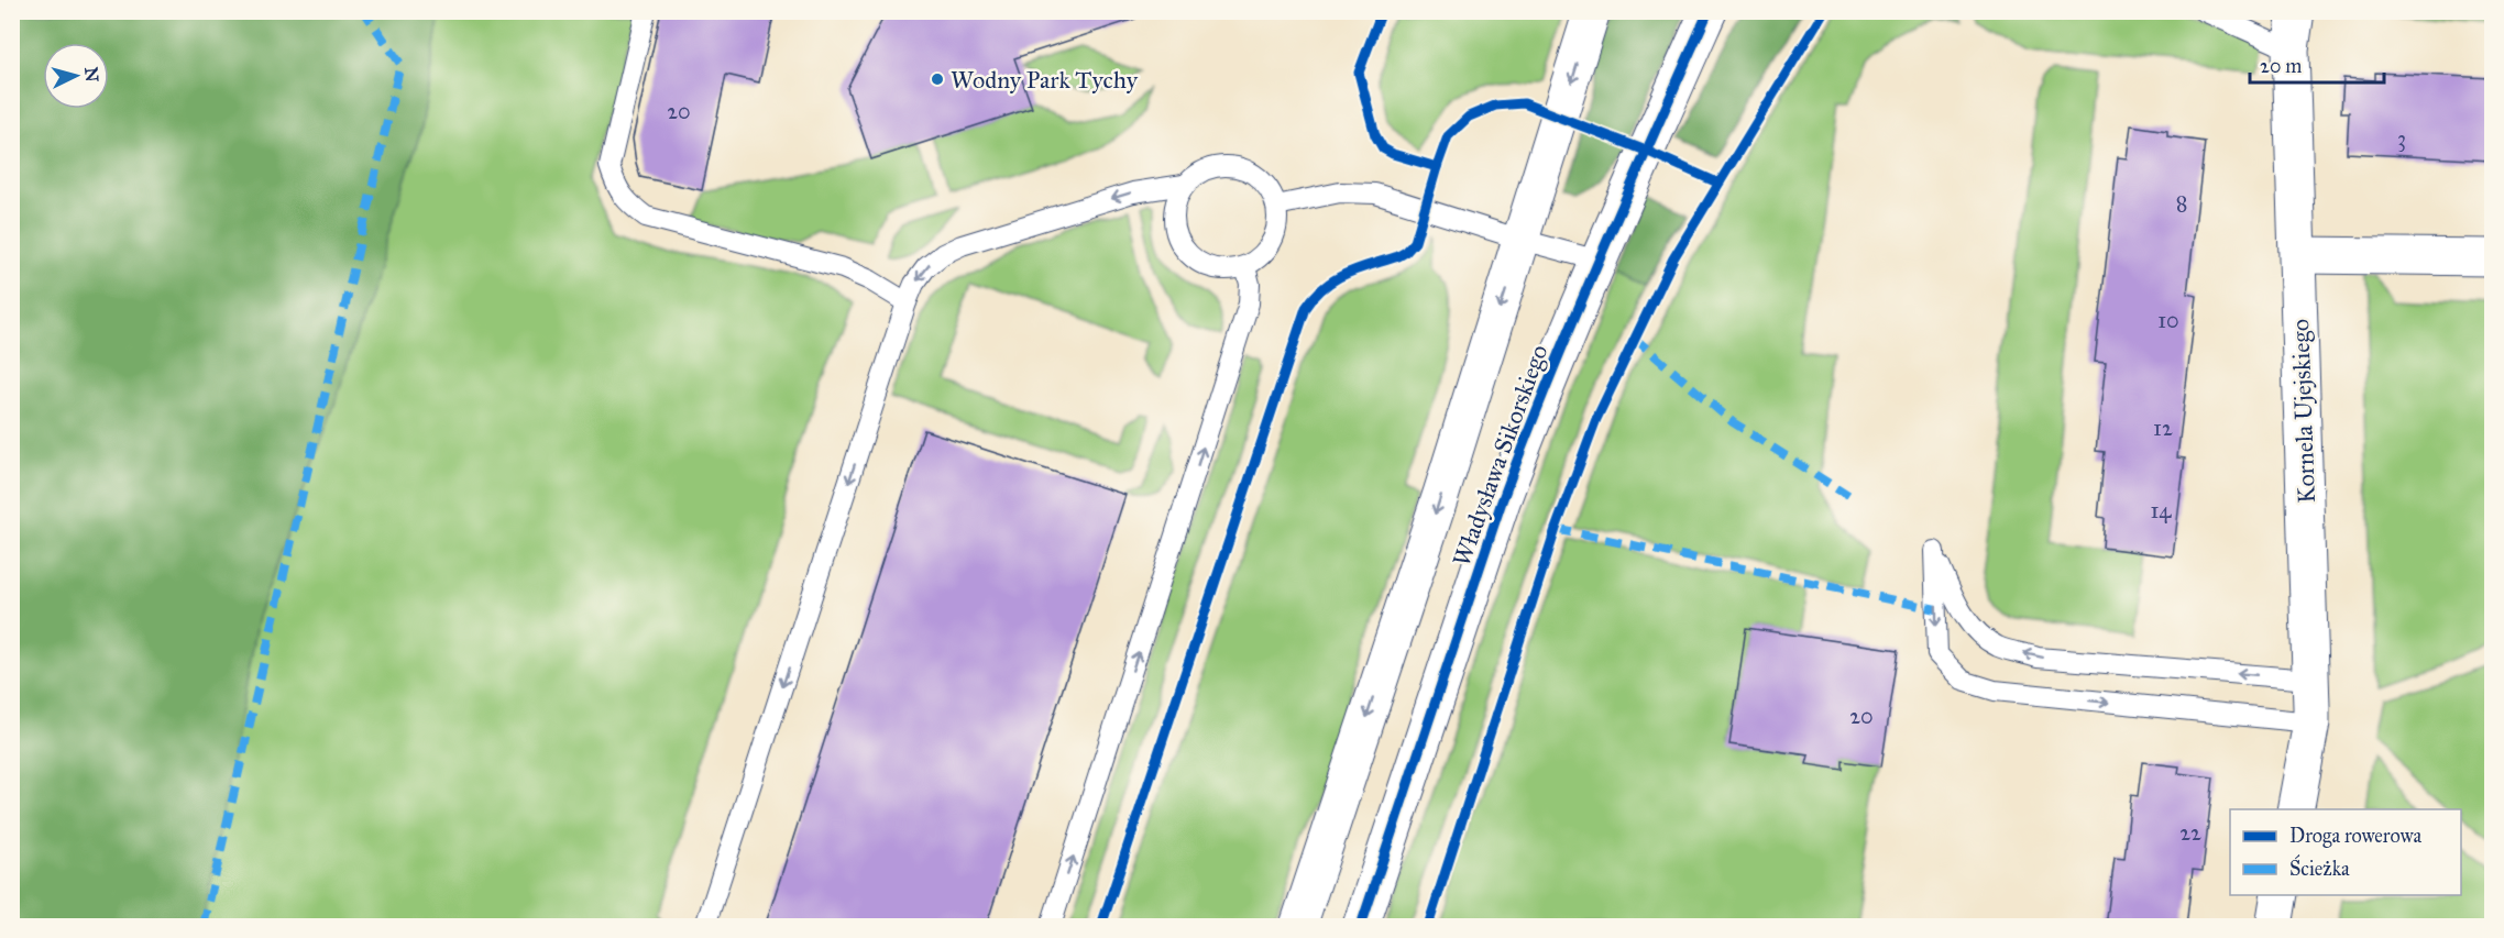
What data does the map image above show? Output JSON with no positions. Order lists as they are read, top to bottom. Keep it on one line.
{"streets":{"street":["Kornela Ujejskiego","Władysława Sikorskiego"]},"places":["Wodny Park Tychy"],"house_numbers":["20","3","8","10","12","14","20","22"],"legend":["Droga rowerowa","Ścieżka"],"scale_bar":"20 m","north":"right"}
